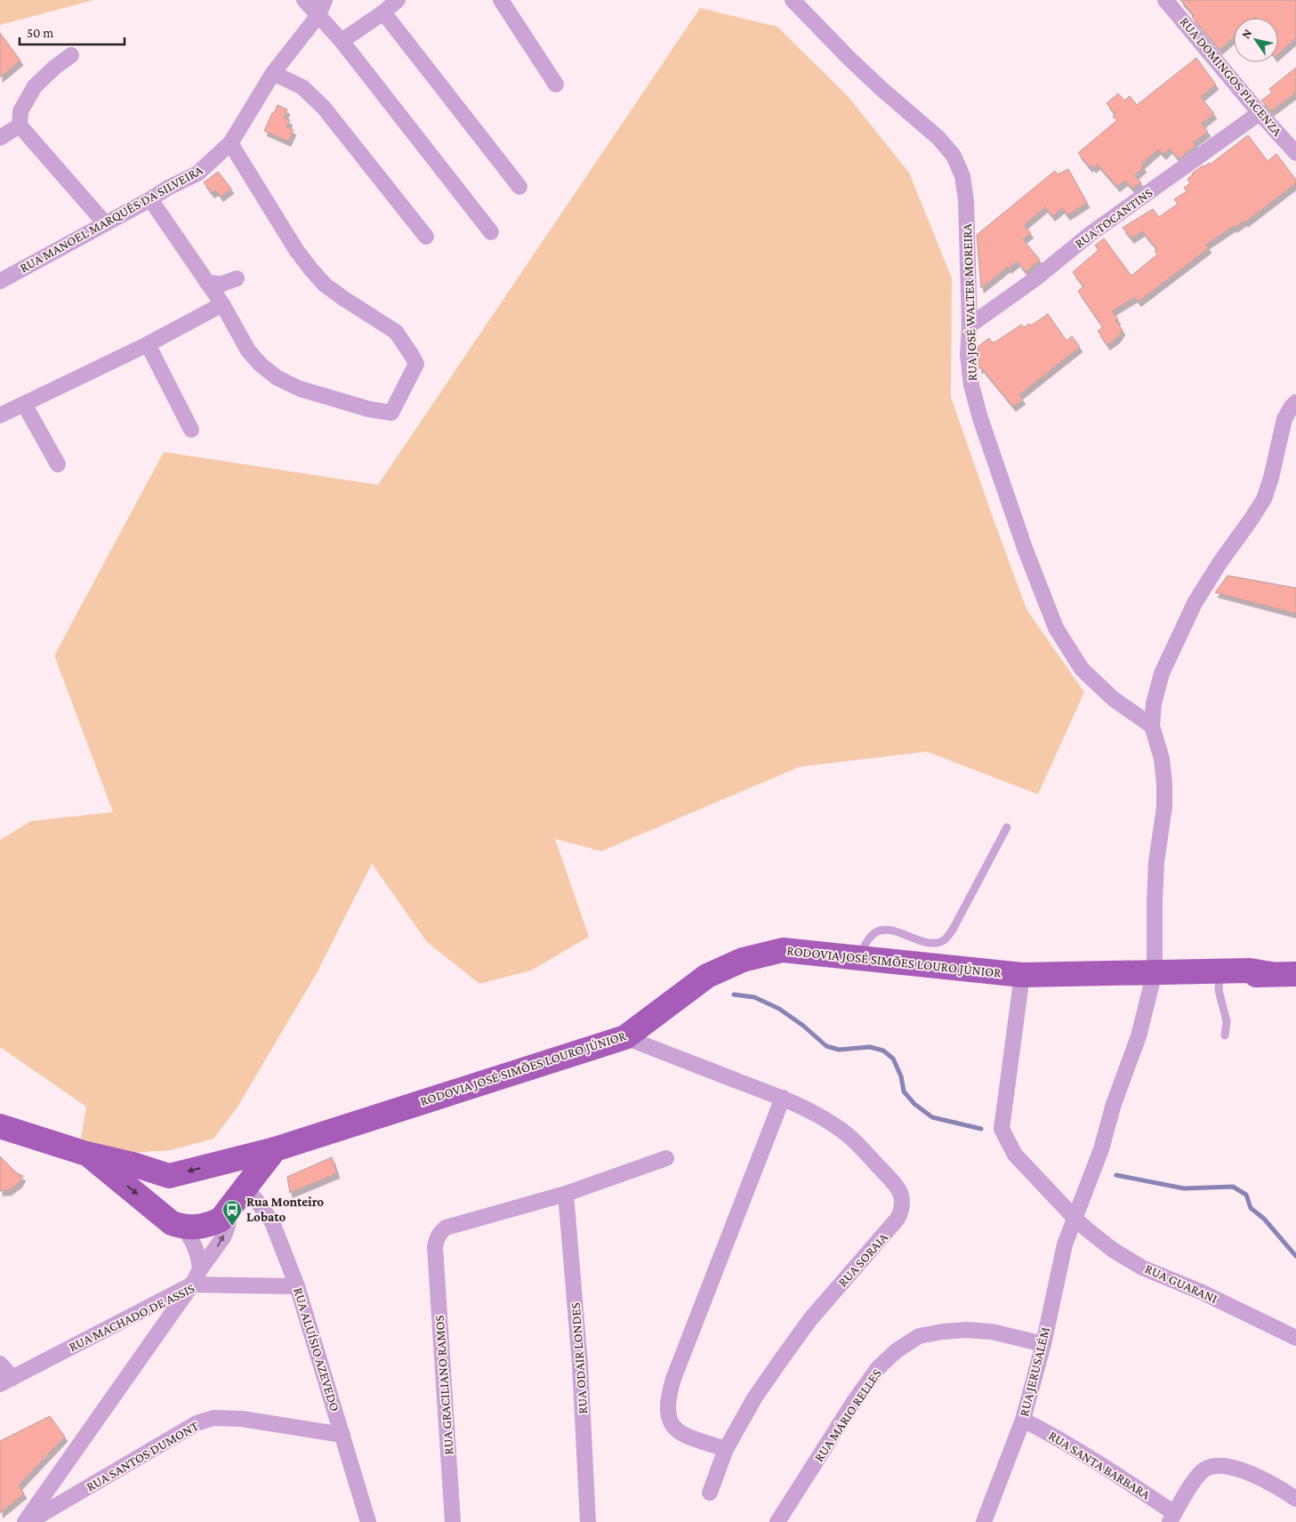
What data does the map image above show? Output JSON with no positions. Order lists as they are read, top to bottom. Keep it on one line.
{"streets":{"main road":["RODOVIA JOSÉ SIMÕES LOURO JÚNIOR"],"street":["RUA DOMINGOS PIACENZA","RUA TOCANTINS","RUA MANOEL MARQUÊS DA SILVEIRA","RUA JOSÉ WALTER MOREIRA","RUA SORAIA","RUA GUARANI","RUA MACHADO DE ASSIS","RUA ALUÍSIO AZEVEDO","RUA ODAIR LONDES","RUA JERUSALÉM","RUA GRACILIANO RAMOS","RUA MÁRIO RELLES","RUA SANTOS DUMONT","RUA SANTA BARBARA"]},"crossings":[["RUA DOMINGOS PIACENZA","RUA TOCANTINS"],["RUA TOCANTINS","RUA JOSÉ WALTER MOREIRA"],["RUA JOSÉ WALTER MOREIRA","RUA JERUSALÉM"],["RODOVIA JOSÉ SIMÕES LOURO JÚNIOR","RUA SORAIA"],["RODOVIA JOSÉ SIMÕES LOURO JÚNIOR","RUA ALUÍSIO AZEVEDO"],["RODOVIA JOSÉ SIMÕES LOURO JÚNIOR","RUA JERUSALÉM"],["RUA GUARANI","RUA JERUSALÉM"],["RUA MACHADO DE ASSIS","RUA ALUÍSIO AZEVEDO"],["RUA ALUÍSIO AZEVEDO","RUA SANTOS DUMONT"],["RUA ODAIR LONDES","RUA GRACILIANO RAMOS"],["RUA JERUSALÉM","RUA MÁRIO RELLES"],["RUA JERUSALÉM","RUA SANTA BARBARA"]],"places":{"bus stop":["Rua Monteiro Lobato"]},"scale_bar":"50 m","north":"top left"}
